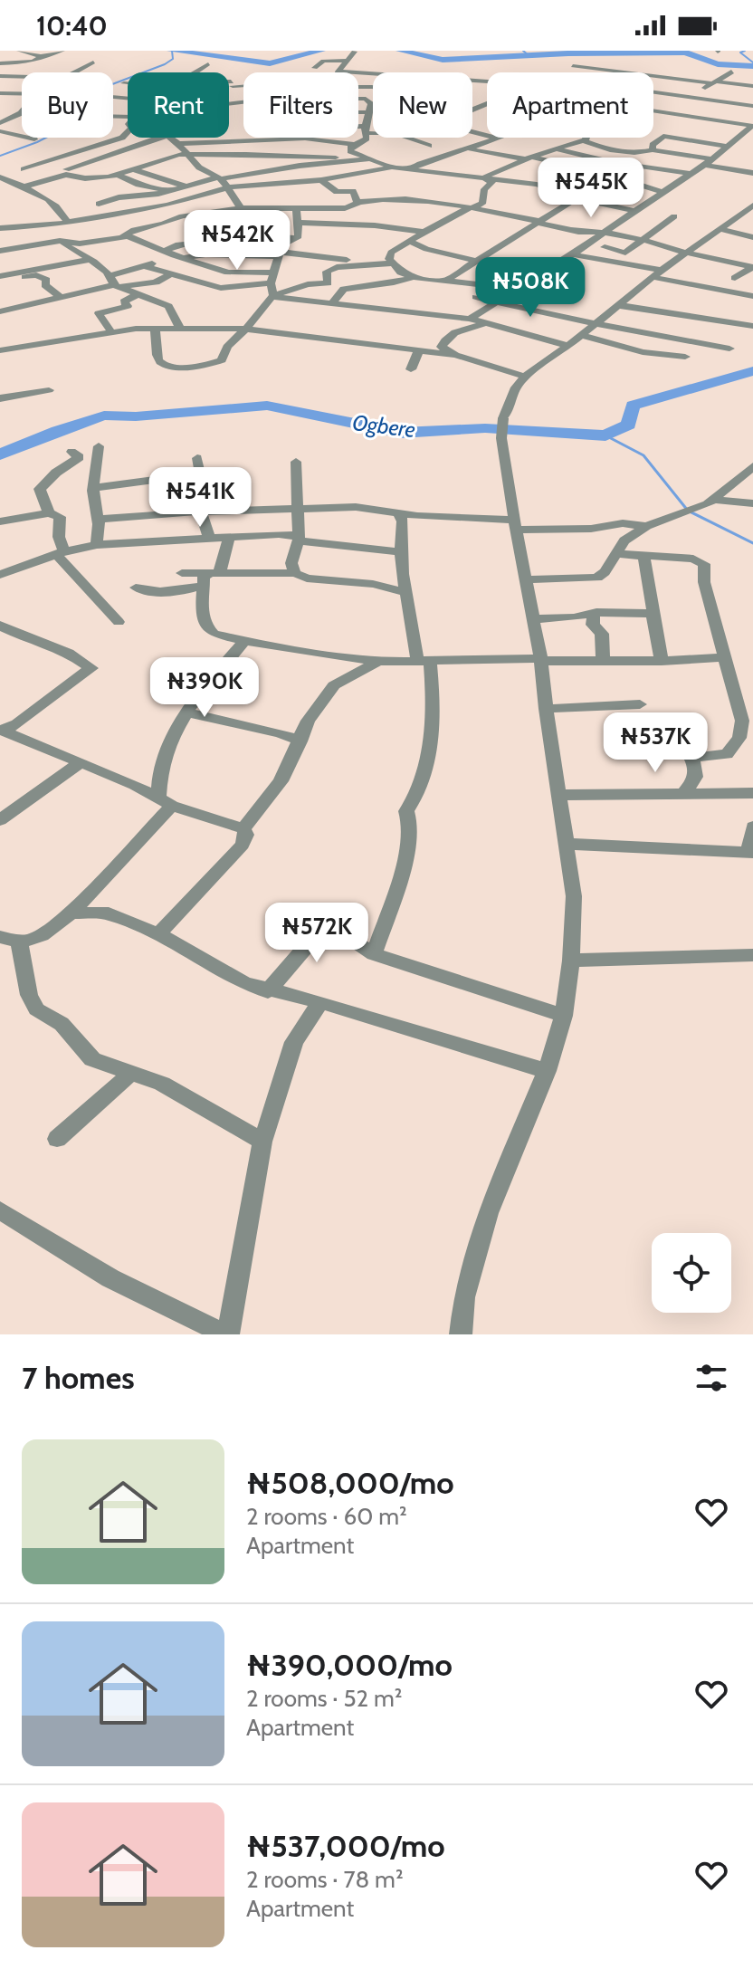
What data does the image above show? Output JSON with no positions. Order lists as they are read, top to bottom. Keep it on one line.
{"water":["Ogbere"],"page":{"status":"10:40","chip":["Buy","Rent","Filters","New","Apartment"],"price":["₦545K","₦542K","₦508K","₦541K","₦390K","₦537K","₦572K"],"heading":"7 homes","list":[{"name":"₦508,000/mo","note":"2 rooms · 60 m² · Apartment"},{"name":"₦390,000/mo","note":"2 rooms · 52 m² · Apartment"},{"name":"₦537,000/mo","note":"2 rooms · 78 m² · Apartment"}]}}
